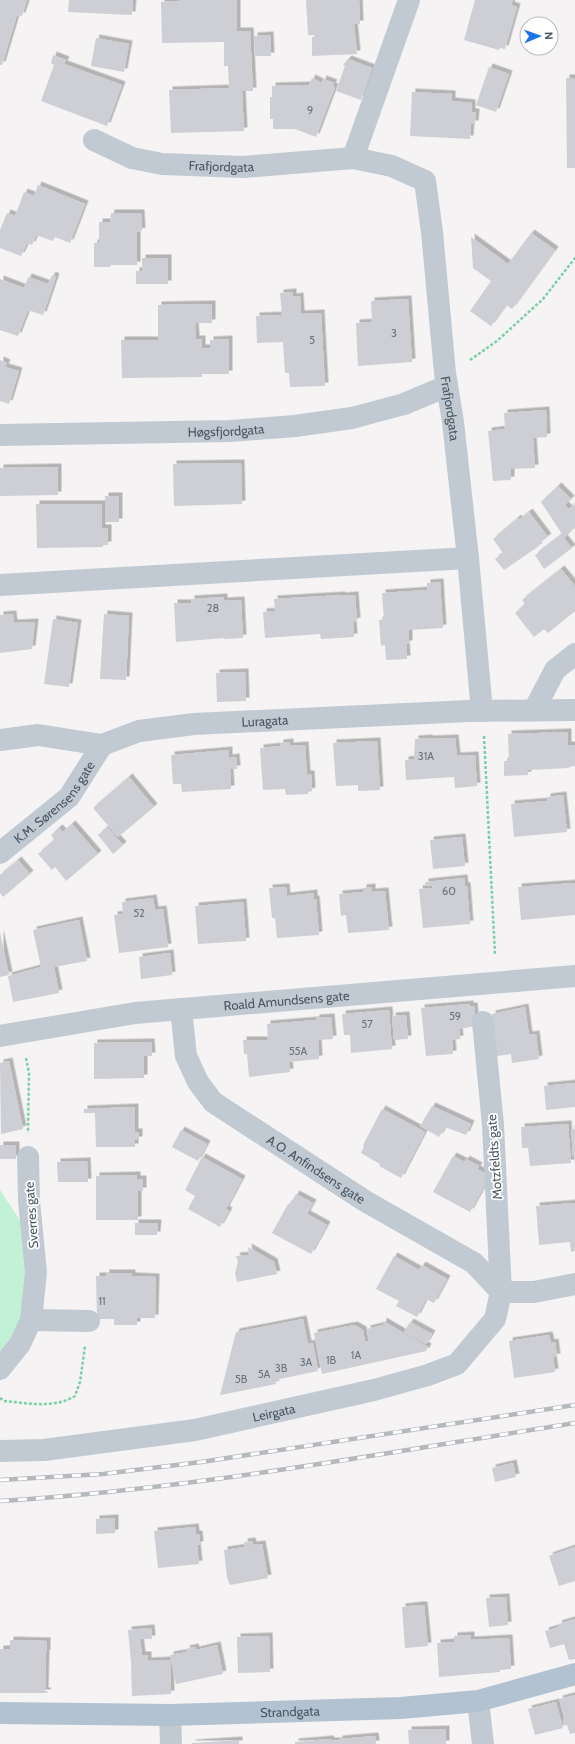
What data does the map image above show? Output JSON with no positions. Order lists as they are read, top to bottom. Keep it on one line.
{"streets":{"main road":["Strandgata"],"street":["Frafjordgata","Høgsfjordgata","Luragata","K.M. Sørensens gate","Roald Amundsens gate","Motzfeldts gate","A.O. Anfindsens gate","Sverres gate","Leirgata"]},"crossings":[["Frafjordgata","Høgsfjordgata"],["Frafjordgata","Luragata"],["Luragata","K.M. Sørensens gate"],["Roald Amundsens gate","A.O. Anfindsens gate"],["Motzfeldts gate","A.O. Anfindsens gate"],["Motzfeldts gate","Leirgata"],["A.O. Anfindsens gate","Leirgata"]],"house_numbers":["9","3","5","28","31A","60","52","59","57","55A","11","1A","1B","3A","3B","5A","5B"],"north":"right"}
